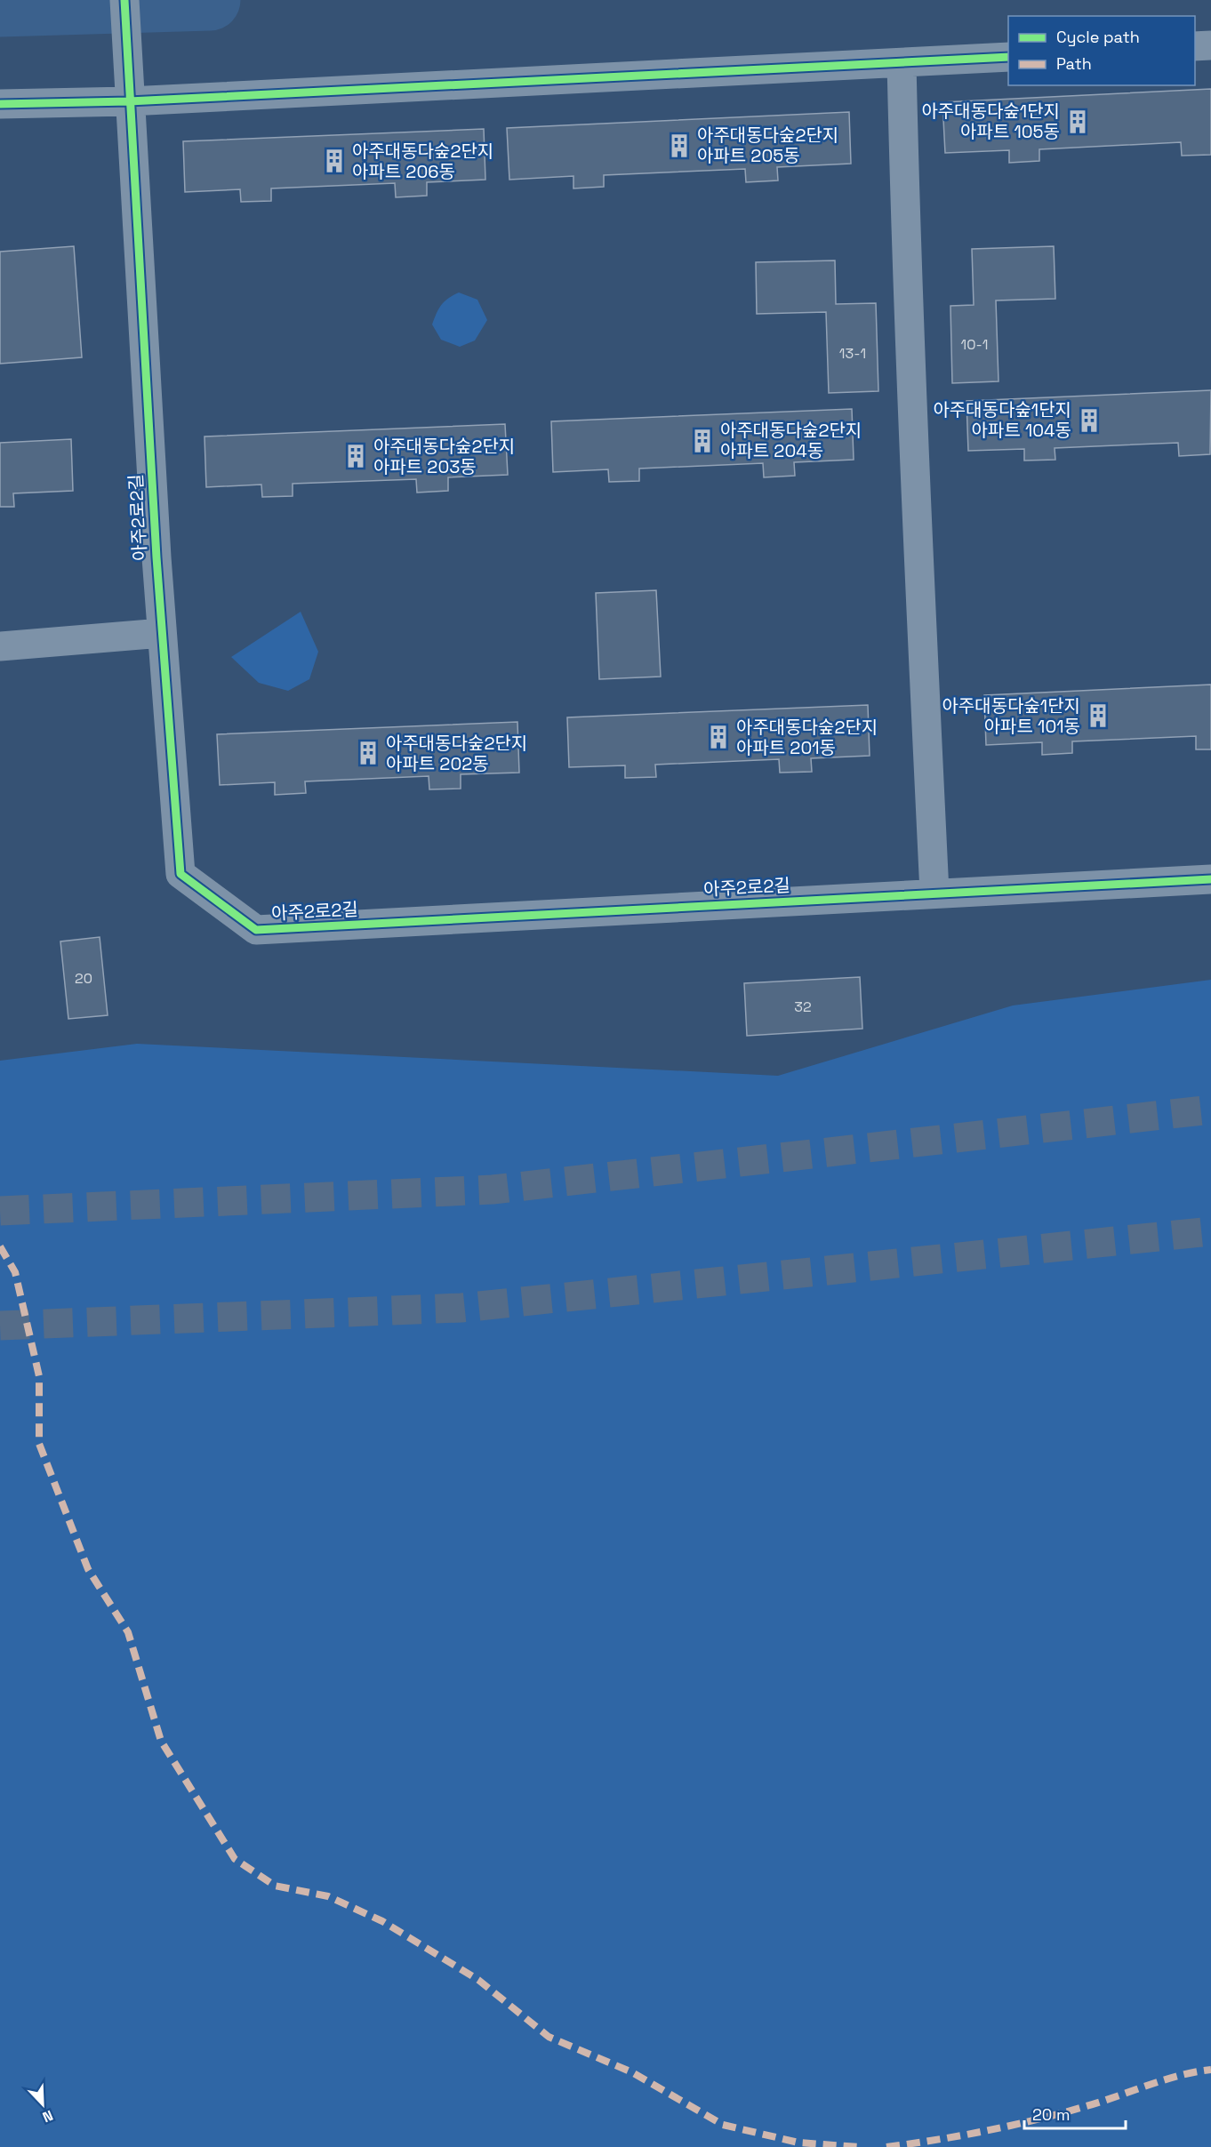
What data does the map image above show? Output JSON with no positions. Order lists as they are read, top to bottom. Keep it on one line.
{"streets":{"street":["아주2로2길"]},"places":{"building":["아주대동다숲1단지 아파트 105동","아주대동다숲2단지 아파트 205동","아주대동다숲2단지 아파트 206동","아주대동다숲1단지 아파트 104동","아주대동다숲2단지 아파트 204동","아주대동다숲2단지 아파트 203동","아주대동다숲1단지 아파트 101동","아주대동다숲2단지 아파트 201동","아주대동다숲2단지 아파트 202동"]},"house_numbers":["10-1","13-1","20","32"],"legend":["Cycle path","Path"],"scale_bar":"20 m","north":"bottom right"}
